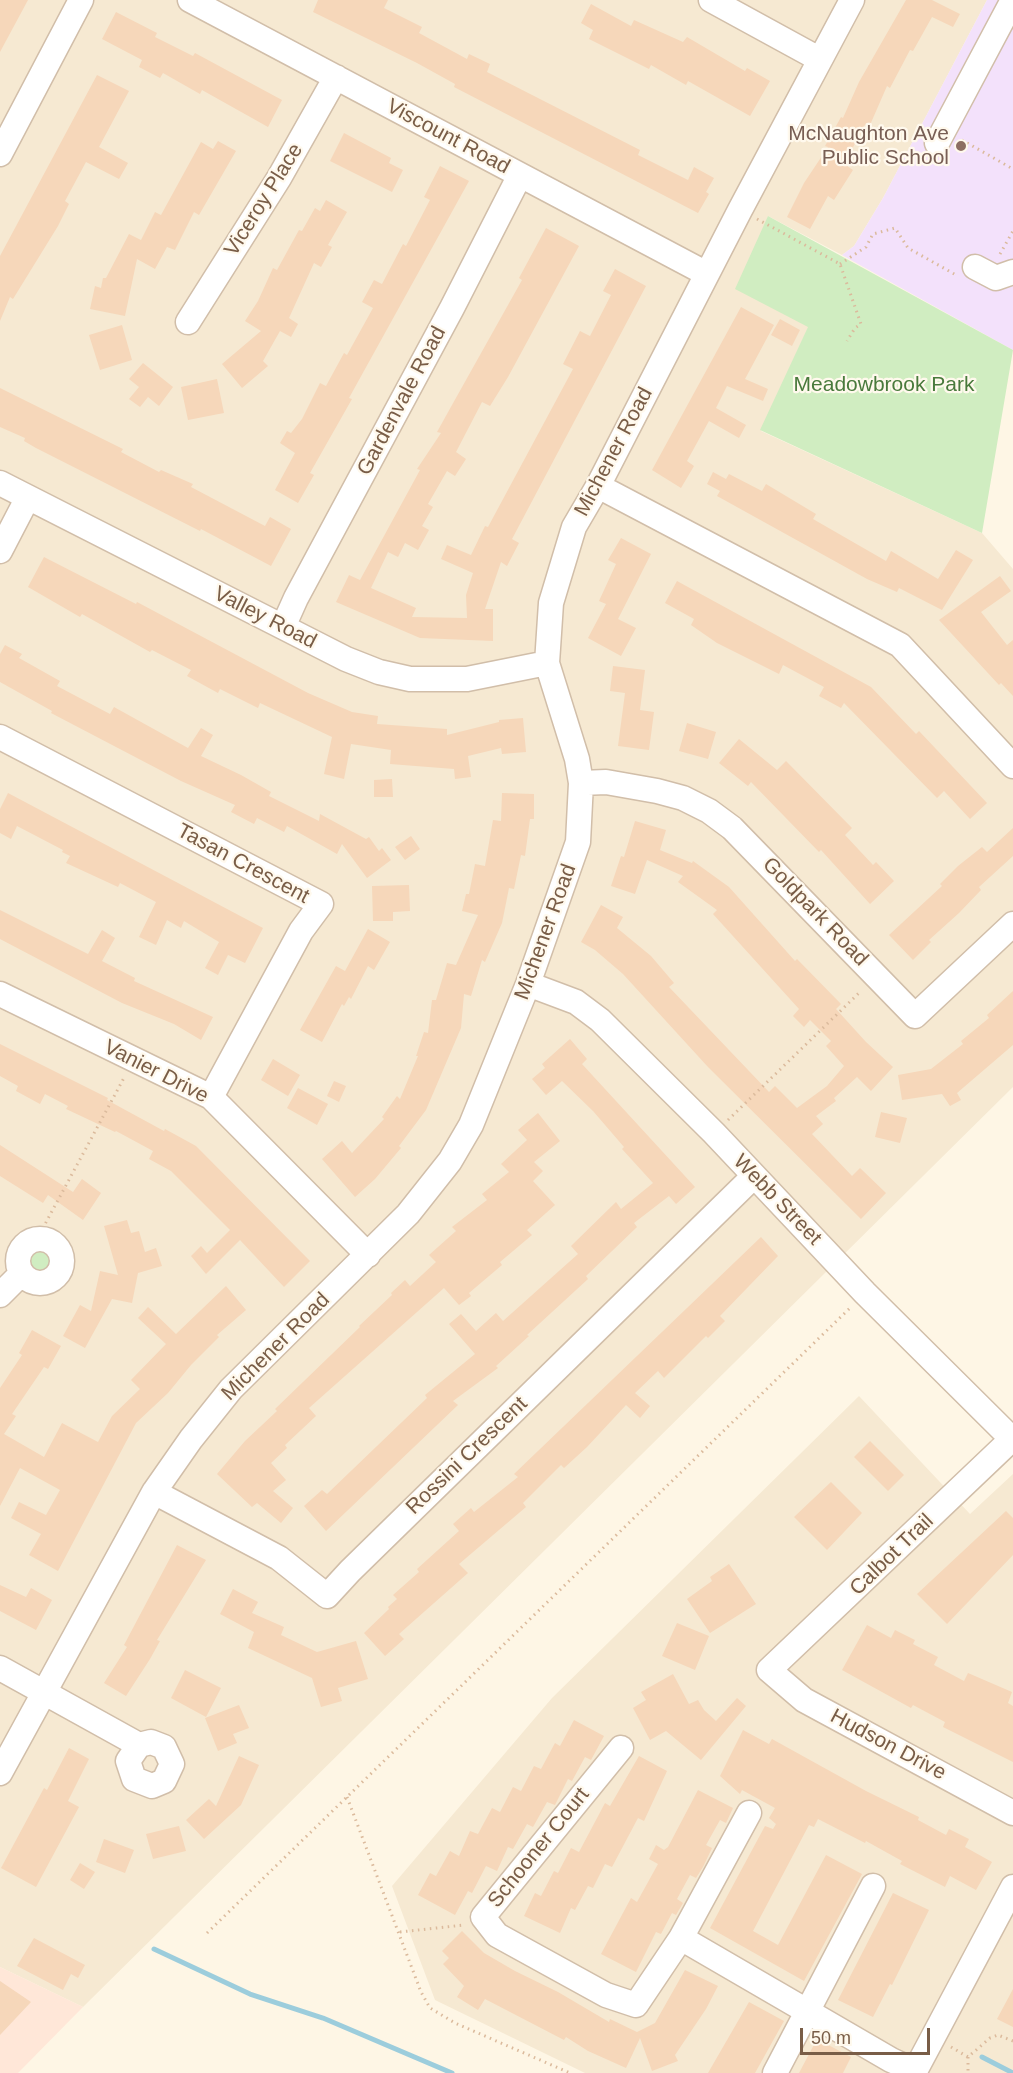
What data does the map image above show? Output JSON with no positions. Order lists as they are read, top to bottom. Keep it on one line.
{"streets":{"street":["Viscount Road","Viceroy Place","Gardenvale Road","Michener Road","Valley Road","Tasan Crescent","Goldpark Road","Vanier Drive","Webb Street","Rossini Crescent","Calbot Trail","Hudson Drive","Schooner Court"]},"crossings":[["Viscount Road","Viceroy Place"],["Viscount Road","Gardenvale Road"],["Viscount Road","Michener Road"],["Gardenvale Road","Valley Road"],["Michener Road","Valley Road"],["Michener Road","Goldpark Road"],["Michener Road","Vanier Drive"],["Michener Road","Webb Street"],["Michener Road","Rossini Crescent"],["Tasan Crescent","Vanier Drive"],["Webb Street","Rossini Crescent"],["Webb Street","Calbot Trail"],["Calbot Trail","Hudson Drive"]],"parks":["Meadowbrook Park"],"places":["McNaughton Ave Public School"],"scale_bar":"50 m"}
